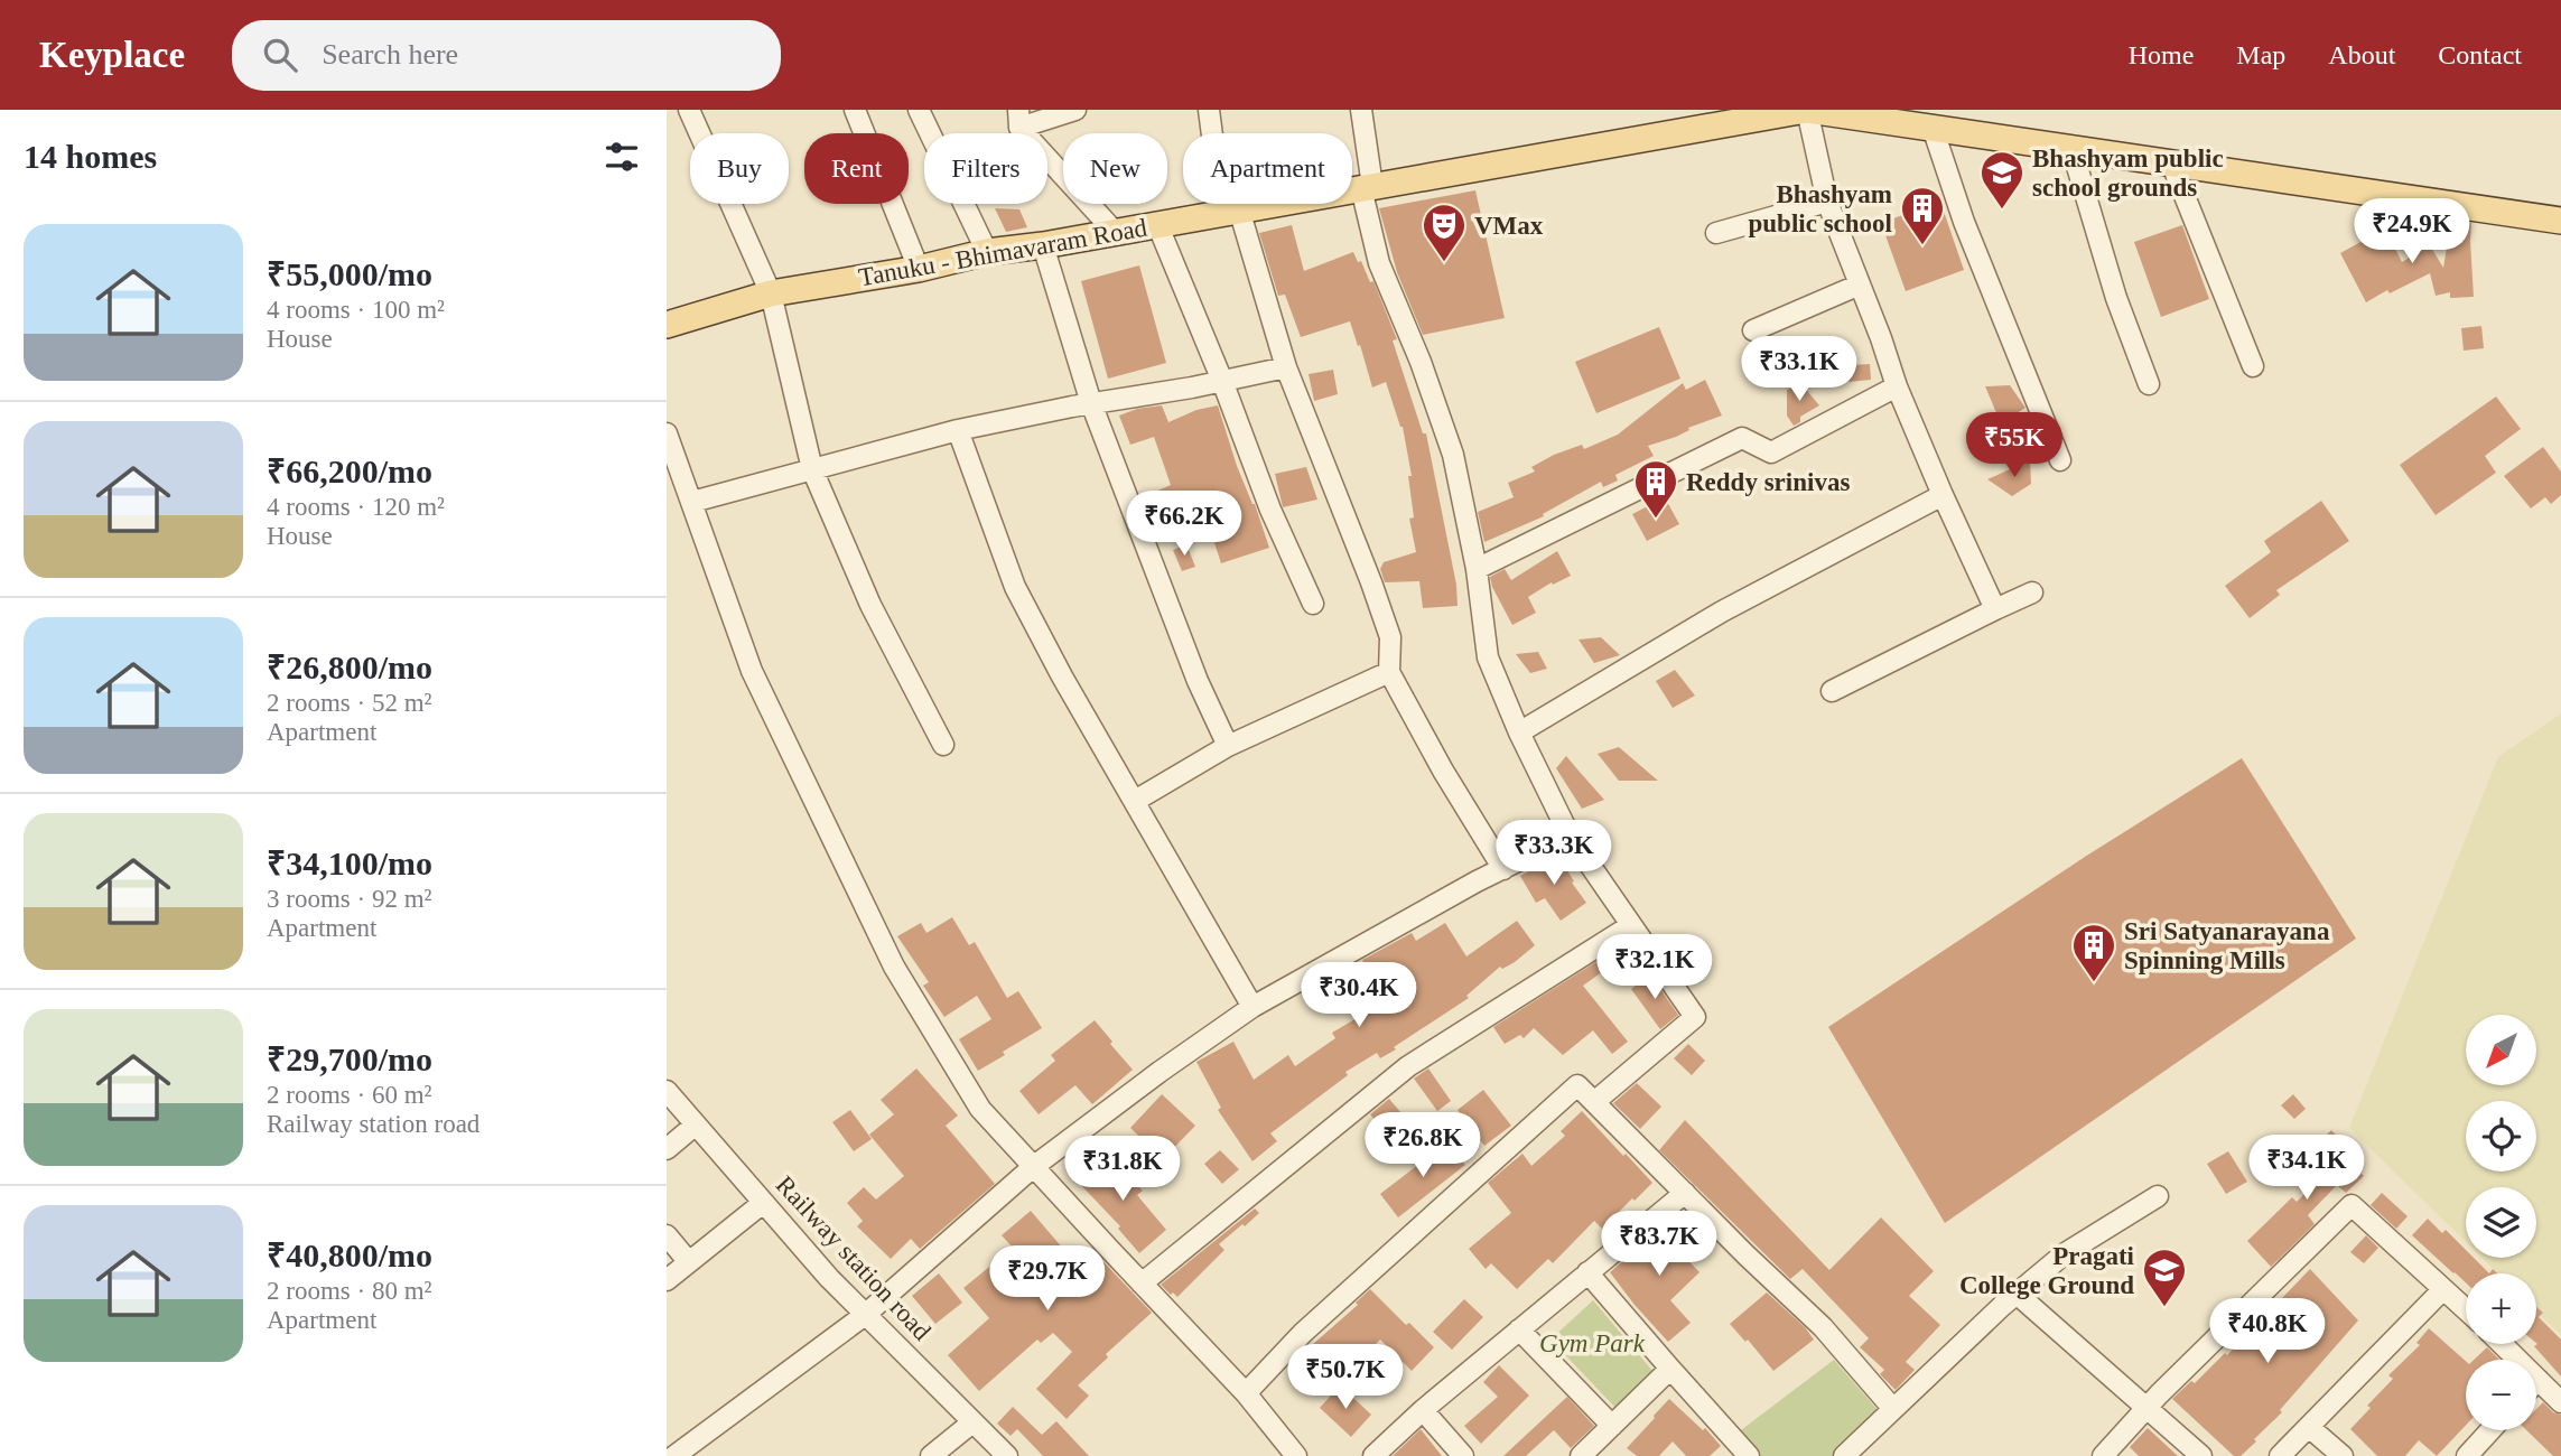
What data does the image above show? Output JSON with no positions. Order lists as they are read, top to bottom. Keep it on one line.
{"streets":{"main road":["Tanuku - Bhimavaram Road"],"street":["Railway station road"]},"parks":["Gym Park"],"places":{"school or university":["Bhashyam public school grounds","Pragati College Ground"],"building":["Bhashyam public school","Reddy srinivas","Sri Satyanarayana Spinning Mills"],"theatre":["VMax"]},"north":"bottom left","page":{"header":"Keyplace","search":"Search here","nav":["Home","Map","About","Contact"],"heading":"14 homes","chip":["Buy","Rent","Filters","New","Apartment"],"price":["₹24.9K","₹33.1K","₹55K","₹66.2K","₹33.3K","₹32.1K","₹30.4K","₹26.8K","₹34.1K","₹31.8K","₹83.7K","₹29.7K","₹40.8K","₹50.7K"],"list":[{"name":"₹55,000/mo","note":"4 rooms · 100 m² · House"},{"name":"₹66,200/mo","note":"4 rooms · 120 m² · House"},{"name":"₹26,800/mo","note":"2 rooms · 52 m² · Apartment"},{"name":"₹34,100/mo","note":"3 rooms · 92 m² · Apartment"},{"name":"₹29,700/mo","note":"2 rooms · 60 m² · Railway station road"},{"name":"₹40,800/mo","note":"2 rooms · 80 m² · Apartment"}],"map_buttons":["+","−"]}}
